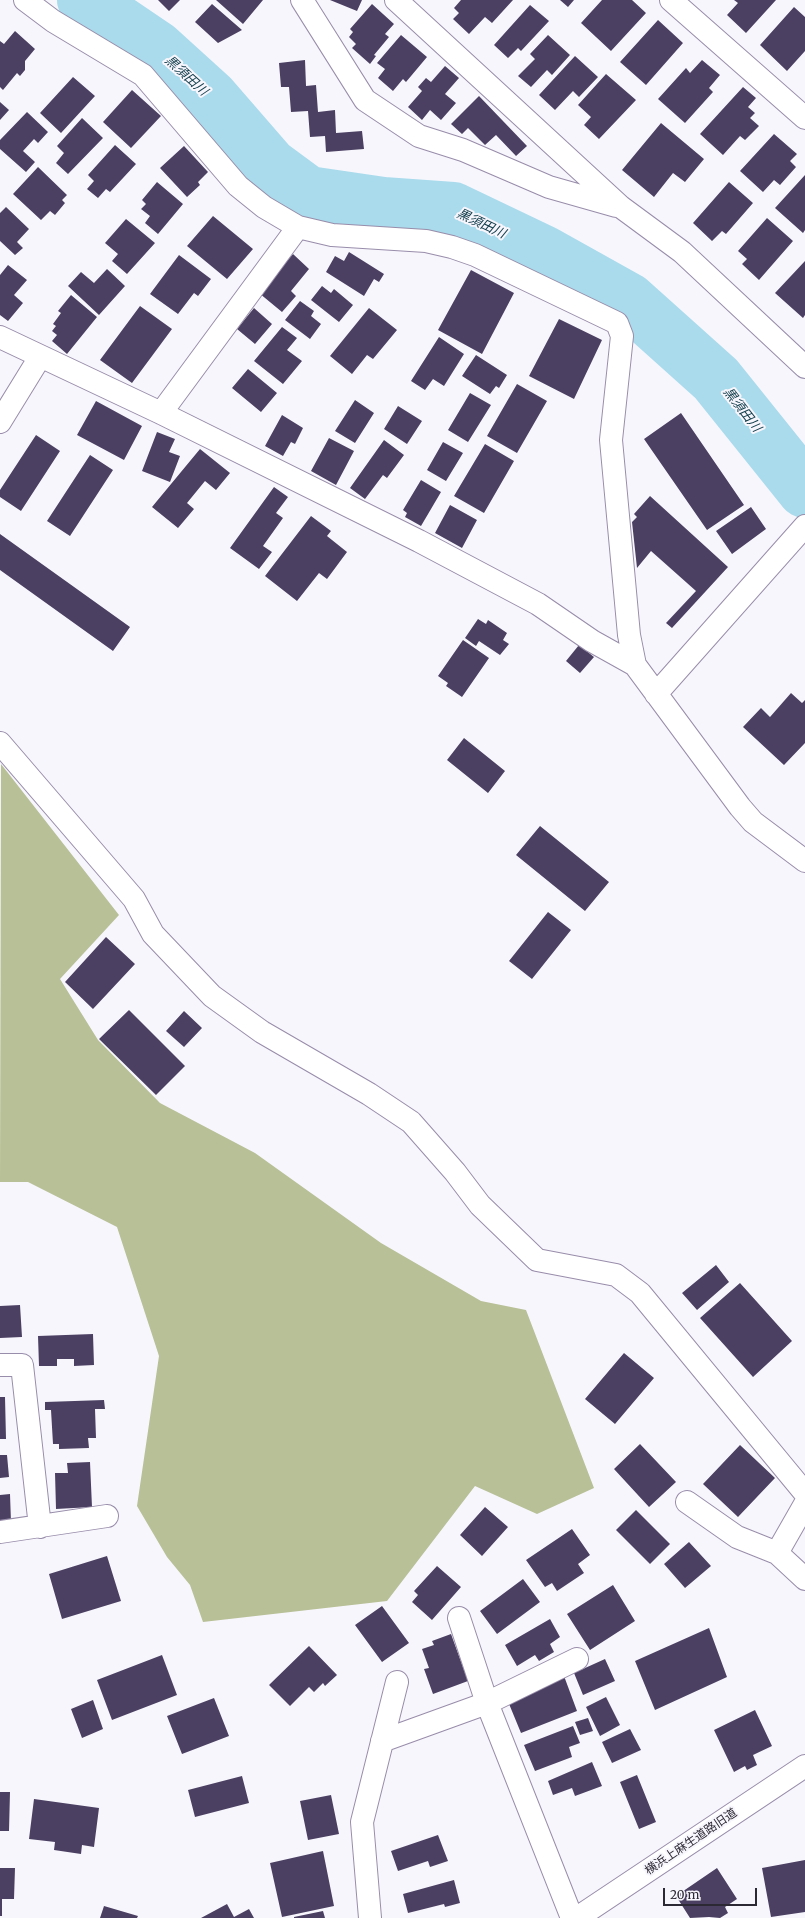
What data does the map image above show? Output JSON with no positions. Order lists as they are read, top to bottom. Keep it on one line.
{"streets":{"street":["横浜上麻生道路旧道"]},"water":["黒須田川"],"scale_bar":"20 m"}
